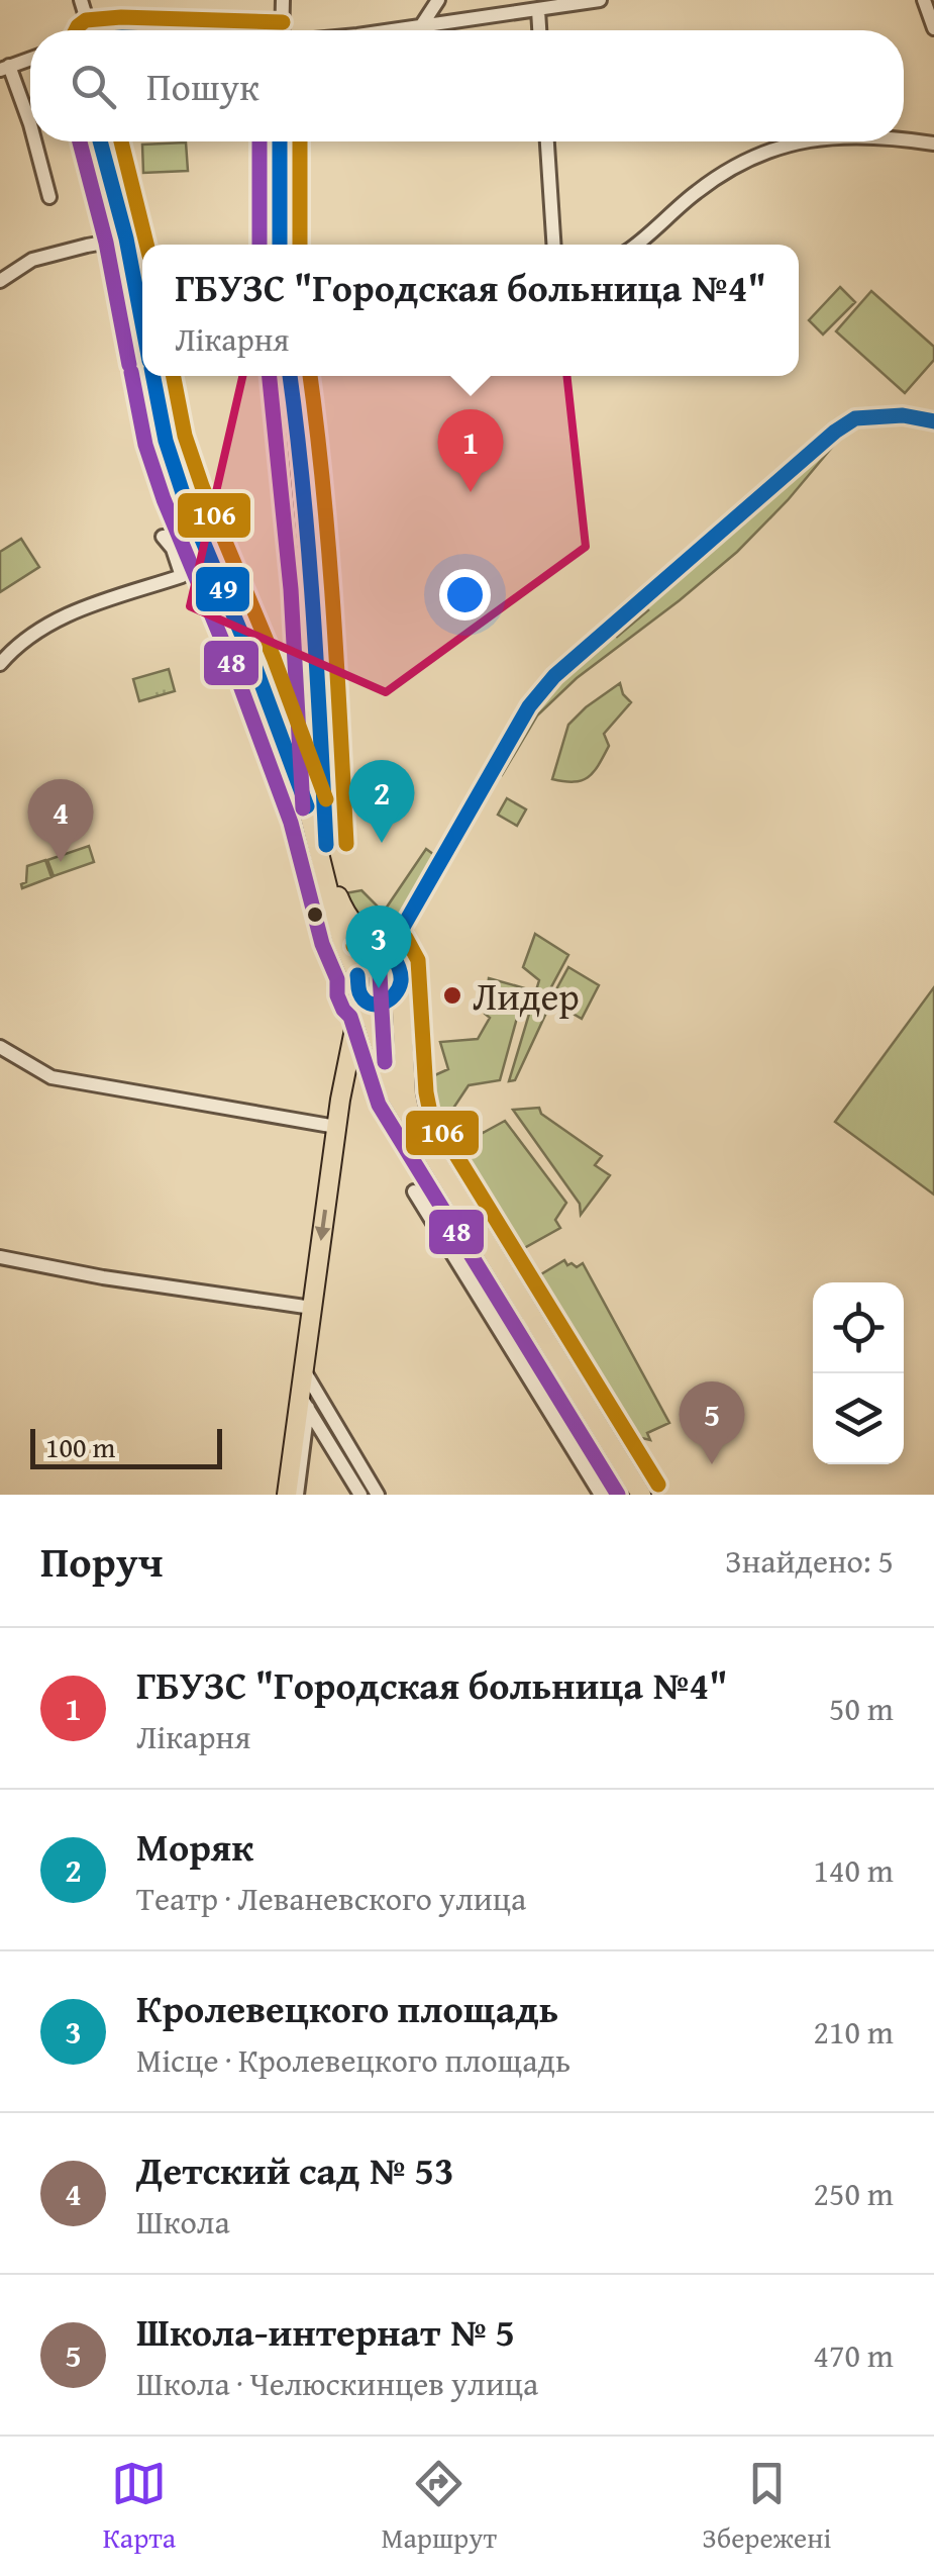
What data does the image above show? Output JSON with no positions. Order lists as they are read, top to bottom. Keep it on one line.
{"places":["Лидер"],"lines":["transit line 106","transit line 49","transit line 48"],"scale_bar":"100 m","page":{"search":"Пошук","popup":["ГБУЗС \"Городская больница №4\"","Лікарня"],"pins":["1","2","4","3","5"],"scale":"100 m","heading":["Поруч","Знайдено: 5"],"list":[{"mark":"1","name":"ГБУЗС \"Городская больница №4\"","note":"Лікарня","value":"50 m"},{"mark":"2","name":"Моряк","note":"Театр · Леваневского улица","value":"140 m"},{"mark":"3","name":"Кролевецкого площадь","note":"Місце · Кролевецкого площадь","value":"210 m"},{"mark":"4","name":"Детский сад № 53","note":"Школа","value":"250 m"},{"mark":"5","name":"Школа-интернат № 5","note":"Школа · Челюскинцев улица","value":"470 m"}],"nav":["Карта","Маршрут","Збережені"]}}
